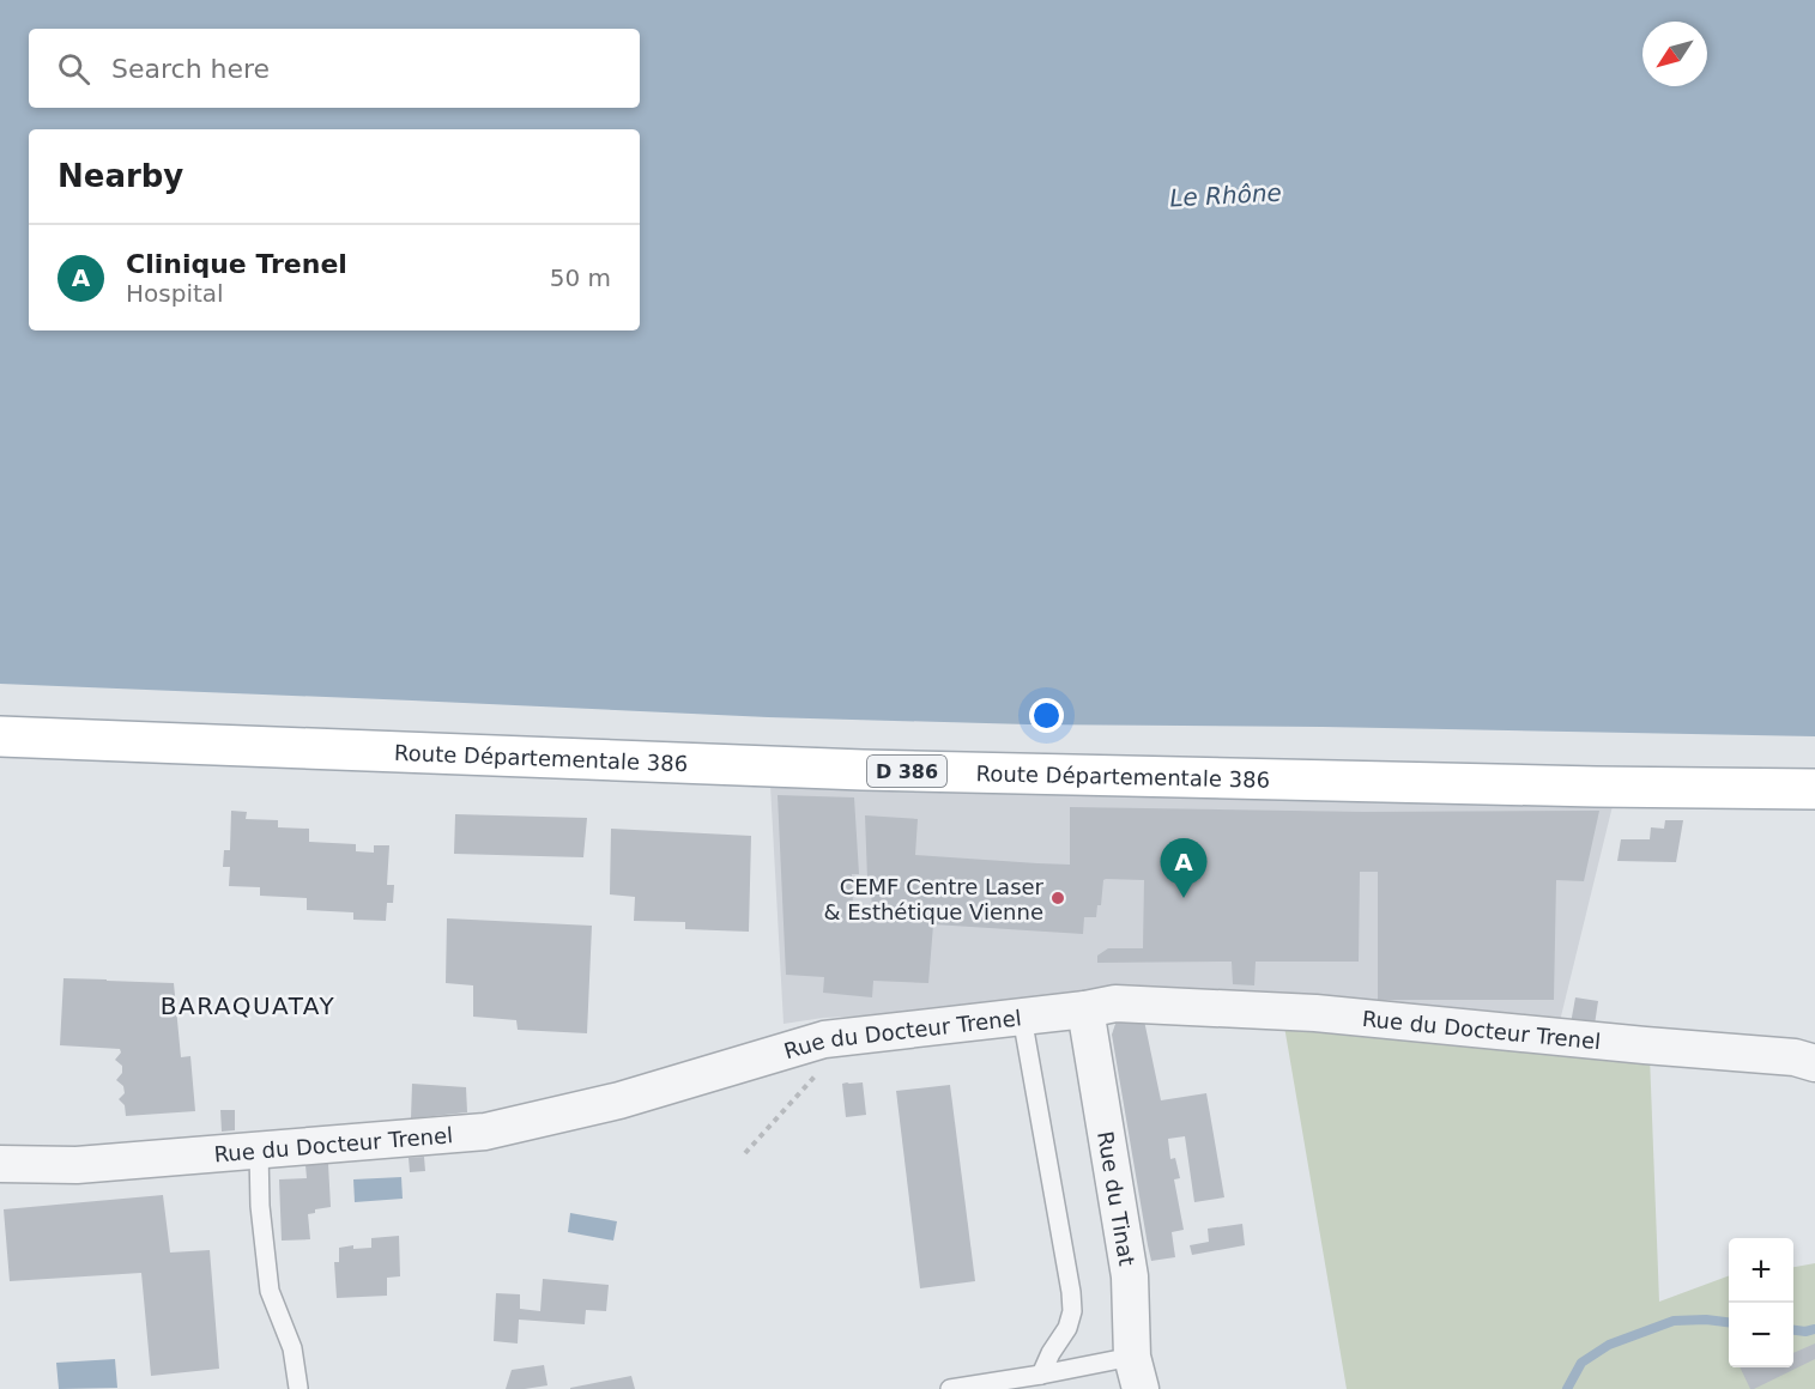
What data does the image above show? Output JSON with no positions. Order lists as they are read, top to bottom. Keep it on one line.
{"streets":{"main road":["Route Départementale 386","D 386"],"street":["Rue du Docteur Trenel","Rue du Tinat"]},"crossings":[["Rue du Docteur Trenel","Rue du Tinat"]],"districts":["BARAQUATAY"],"water":["Le Rhône"],"places":["CEMF Centre Laser & Esthétique Vienne"],"north":"bottom left","page":{"search":"Search here","heading":"Nearby","list":[{"mark":"A","name":"Clinique Trenel","note":"Hospital","value":"50 m"}],"pins":"A","map_buttons":["+","−"]}}
